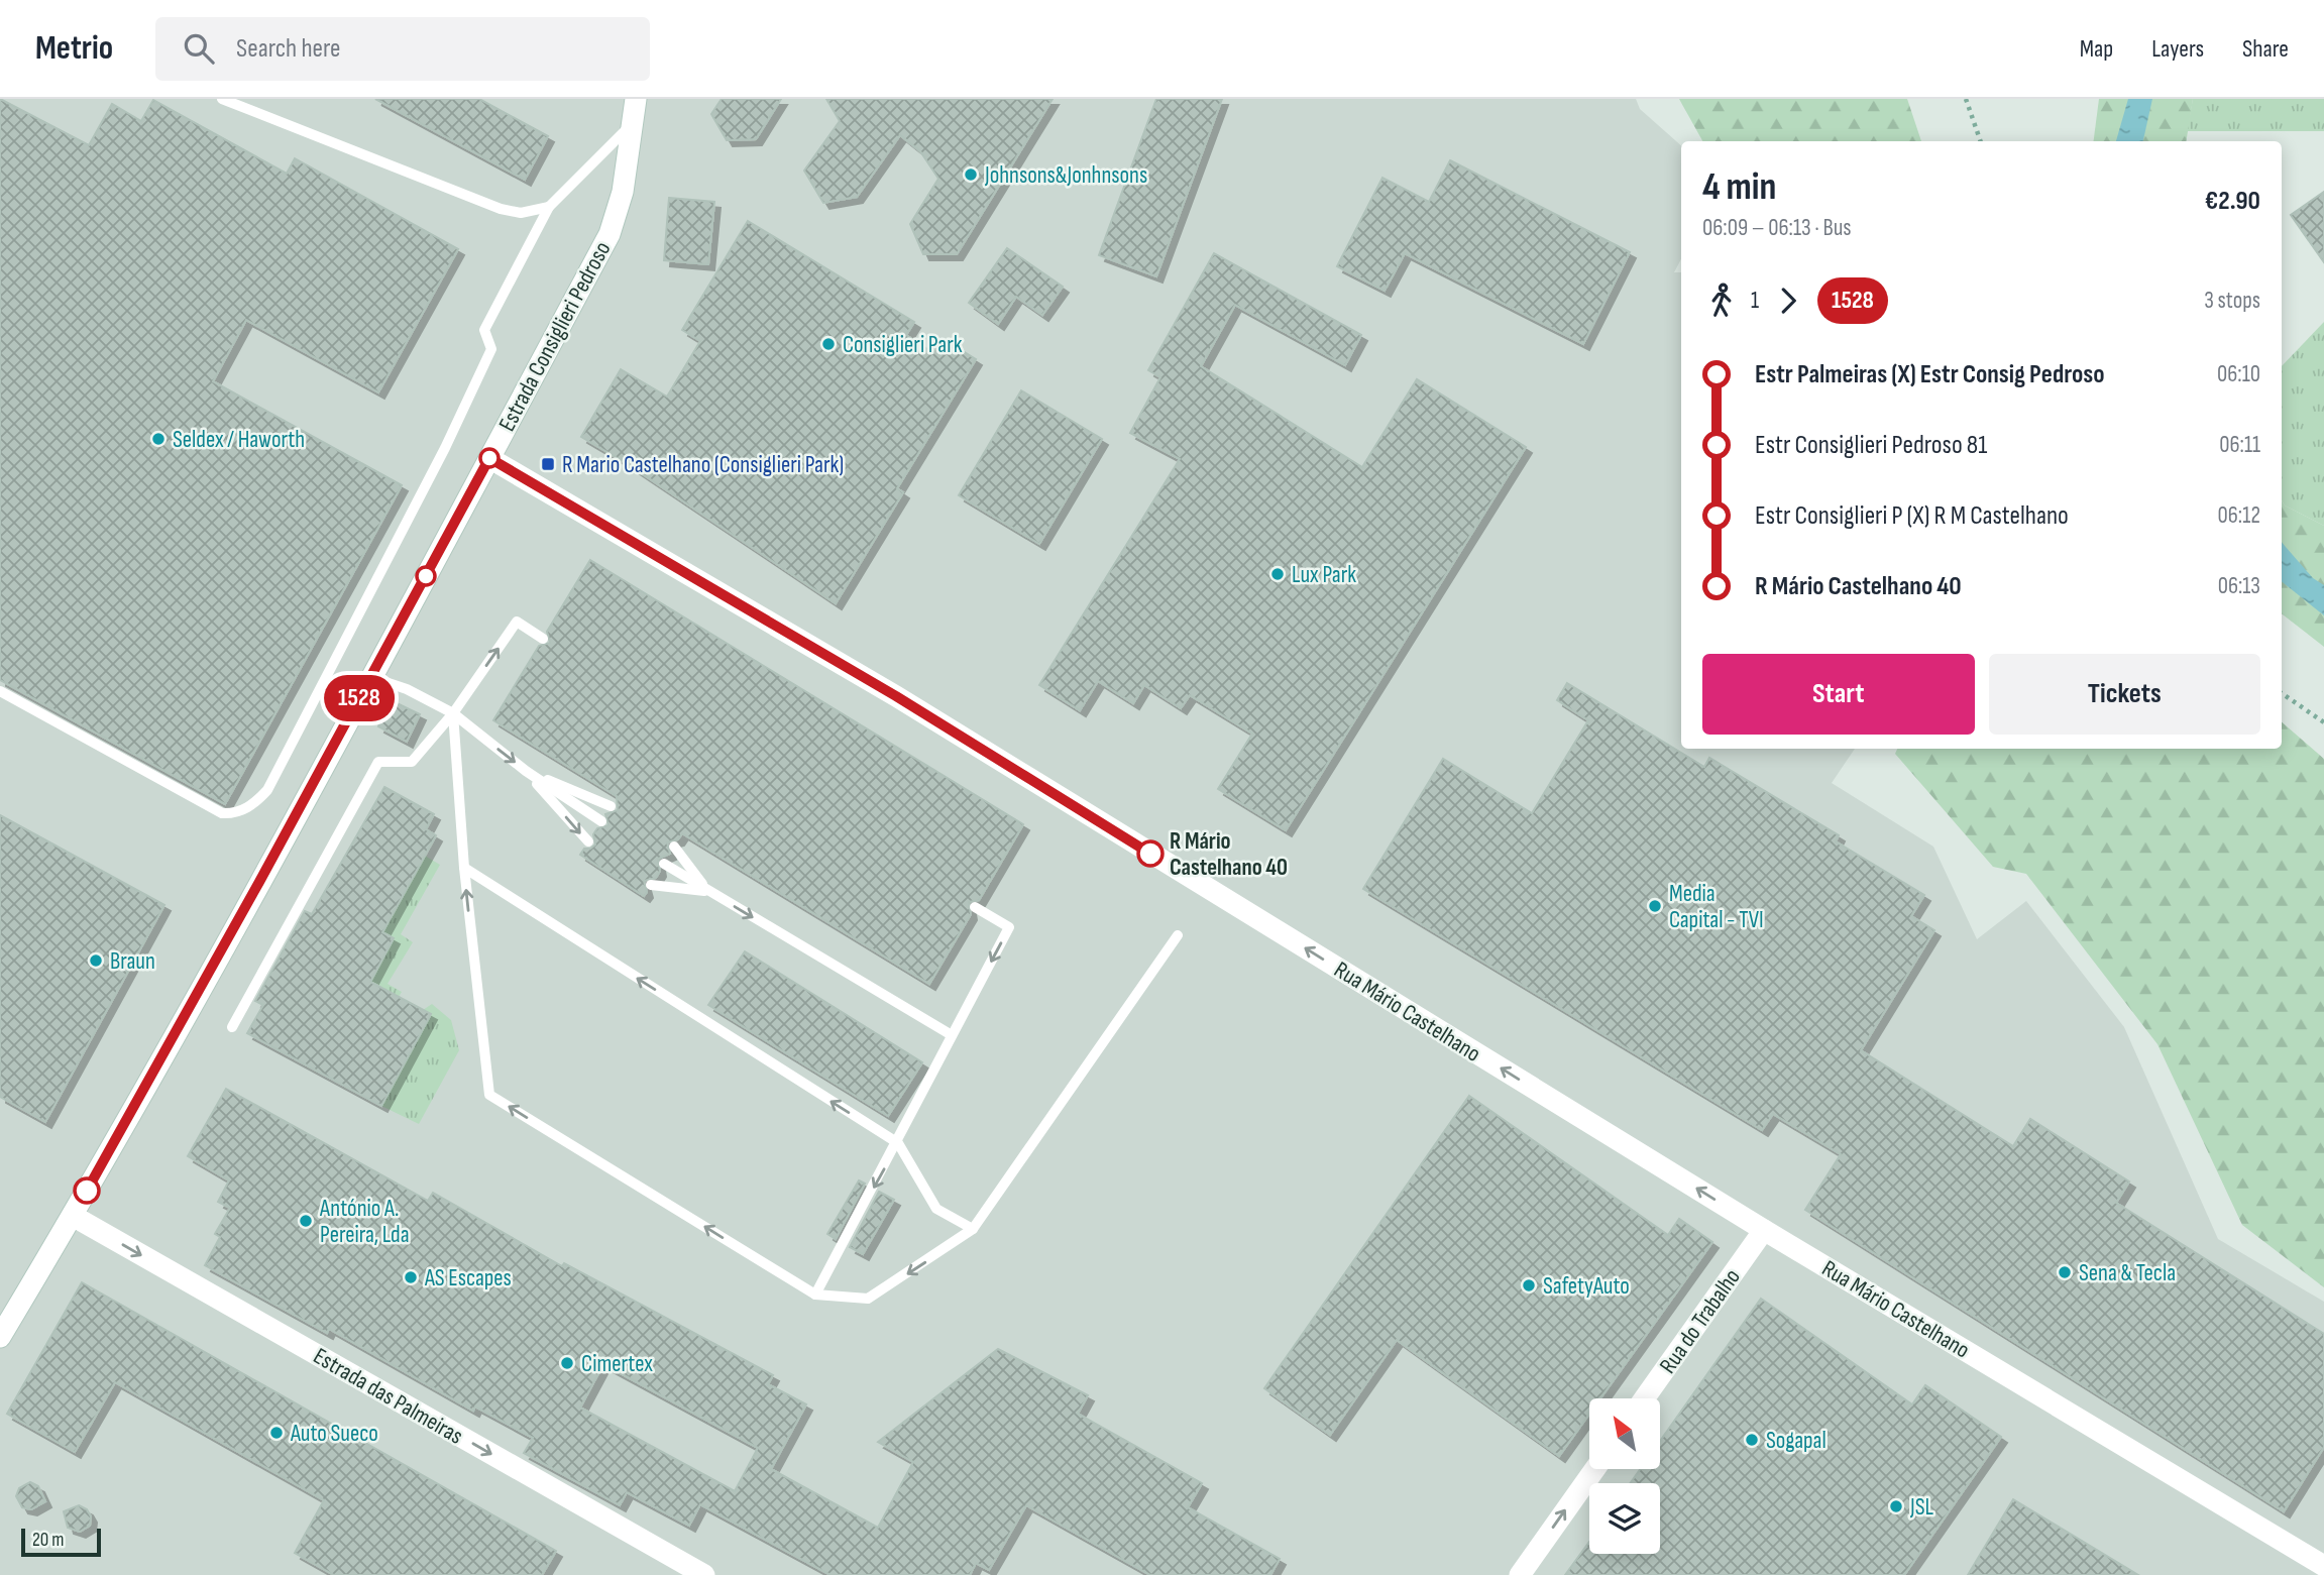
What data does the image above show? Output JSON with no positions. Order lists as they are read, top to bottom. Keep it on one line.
{"streets":{"street":["Estrada Consiglieri Pedroso","Rua Mário Castelhano","Rua do Trabalho","Estrada das Palmeiras"]},"crossings":[["Estrada Consiglieri Pedroso","Rua Mário Castelhano"],["Estrada Consiglieri Pedroso","Estrada das Palmeiras"],["Rua Mário Castelhano","Rua do Trabalho"]],"one_way":["Rua Mário Castelhano","Estrada das Palmeiras"],"places":{"other":["Johnsons&Jonhnsons","Consiglieri Park","Seldex / Haworth","Lux Park","R Mário Castelhano 40","Media Capital - TVI","Braun","António A. Pereira, Lda","Sena & Tecla","AS Escapes","SafetyAuto","Cimertex","Auto Sueco","Sogapal","JSL"],"transit":["R Mario Castelhano (Consiglieri Park)"]},"lines":["bus line 1528"],"scale_bar":"20 m","north":"top left","page":{"header":"Metrio","search":"Search here","nav":["Map","Layers","Share"],"on_map":"1528","heading":["4 min","06:09 – 06:13 · Bus","€2.90"],"legs":["1","1528","3 stops"],"list":[{"name":"Estr Palmeiras (X) Estr Consig Pedroso","value":"06:10"},{"name":"Estr Consiglieri Pedroso 81","value":"06:11"},{"name":"Estr Consiglieri P (X) R M Castelhano","value":"06:12"},{"name":"R Mário Castelhano 40","value":"06:13"}],"buttons":["Start","Tickets"],"scale":"20 m"}}
